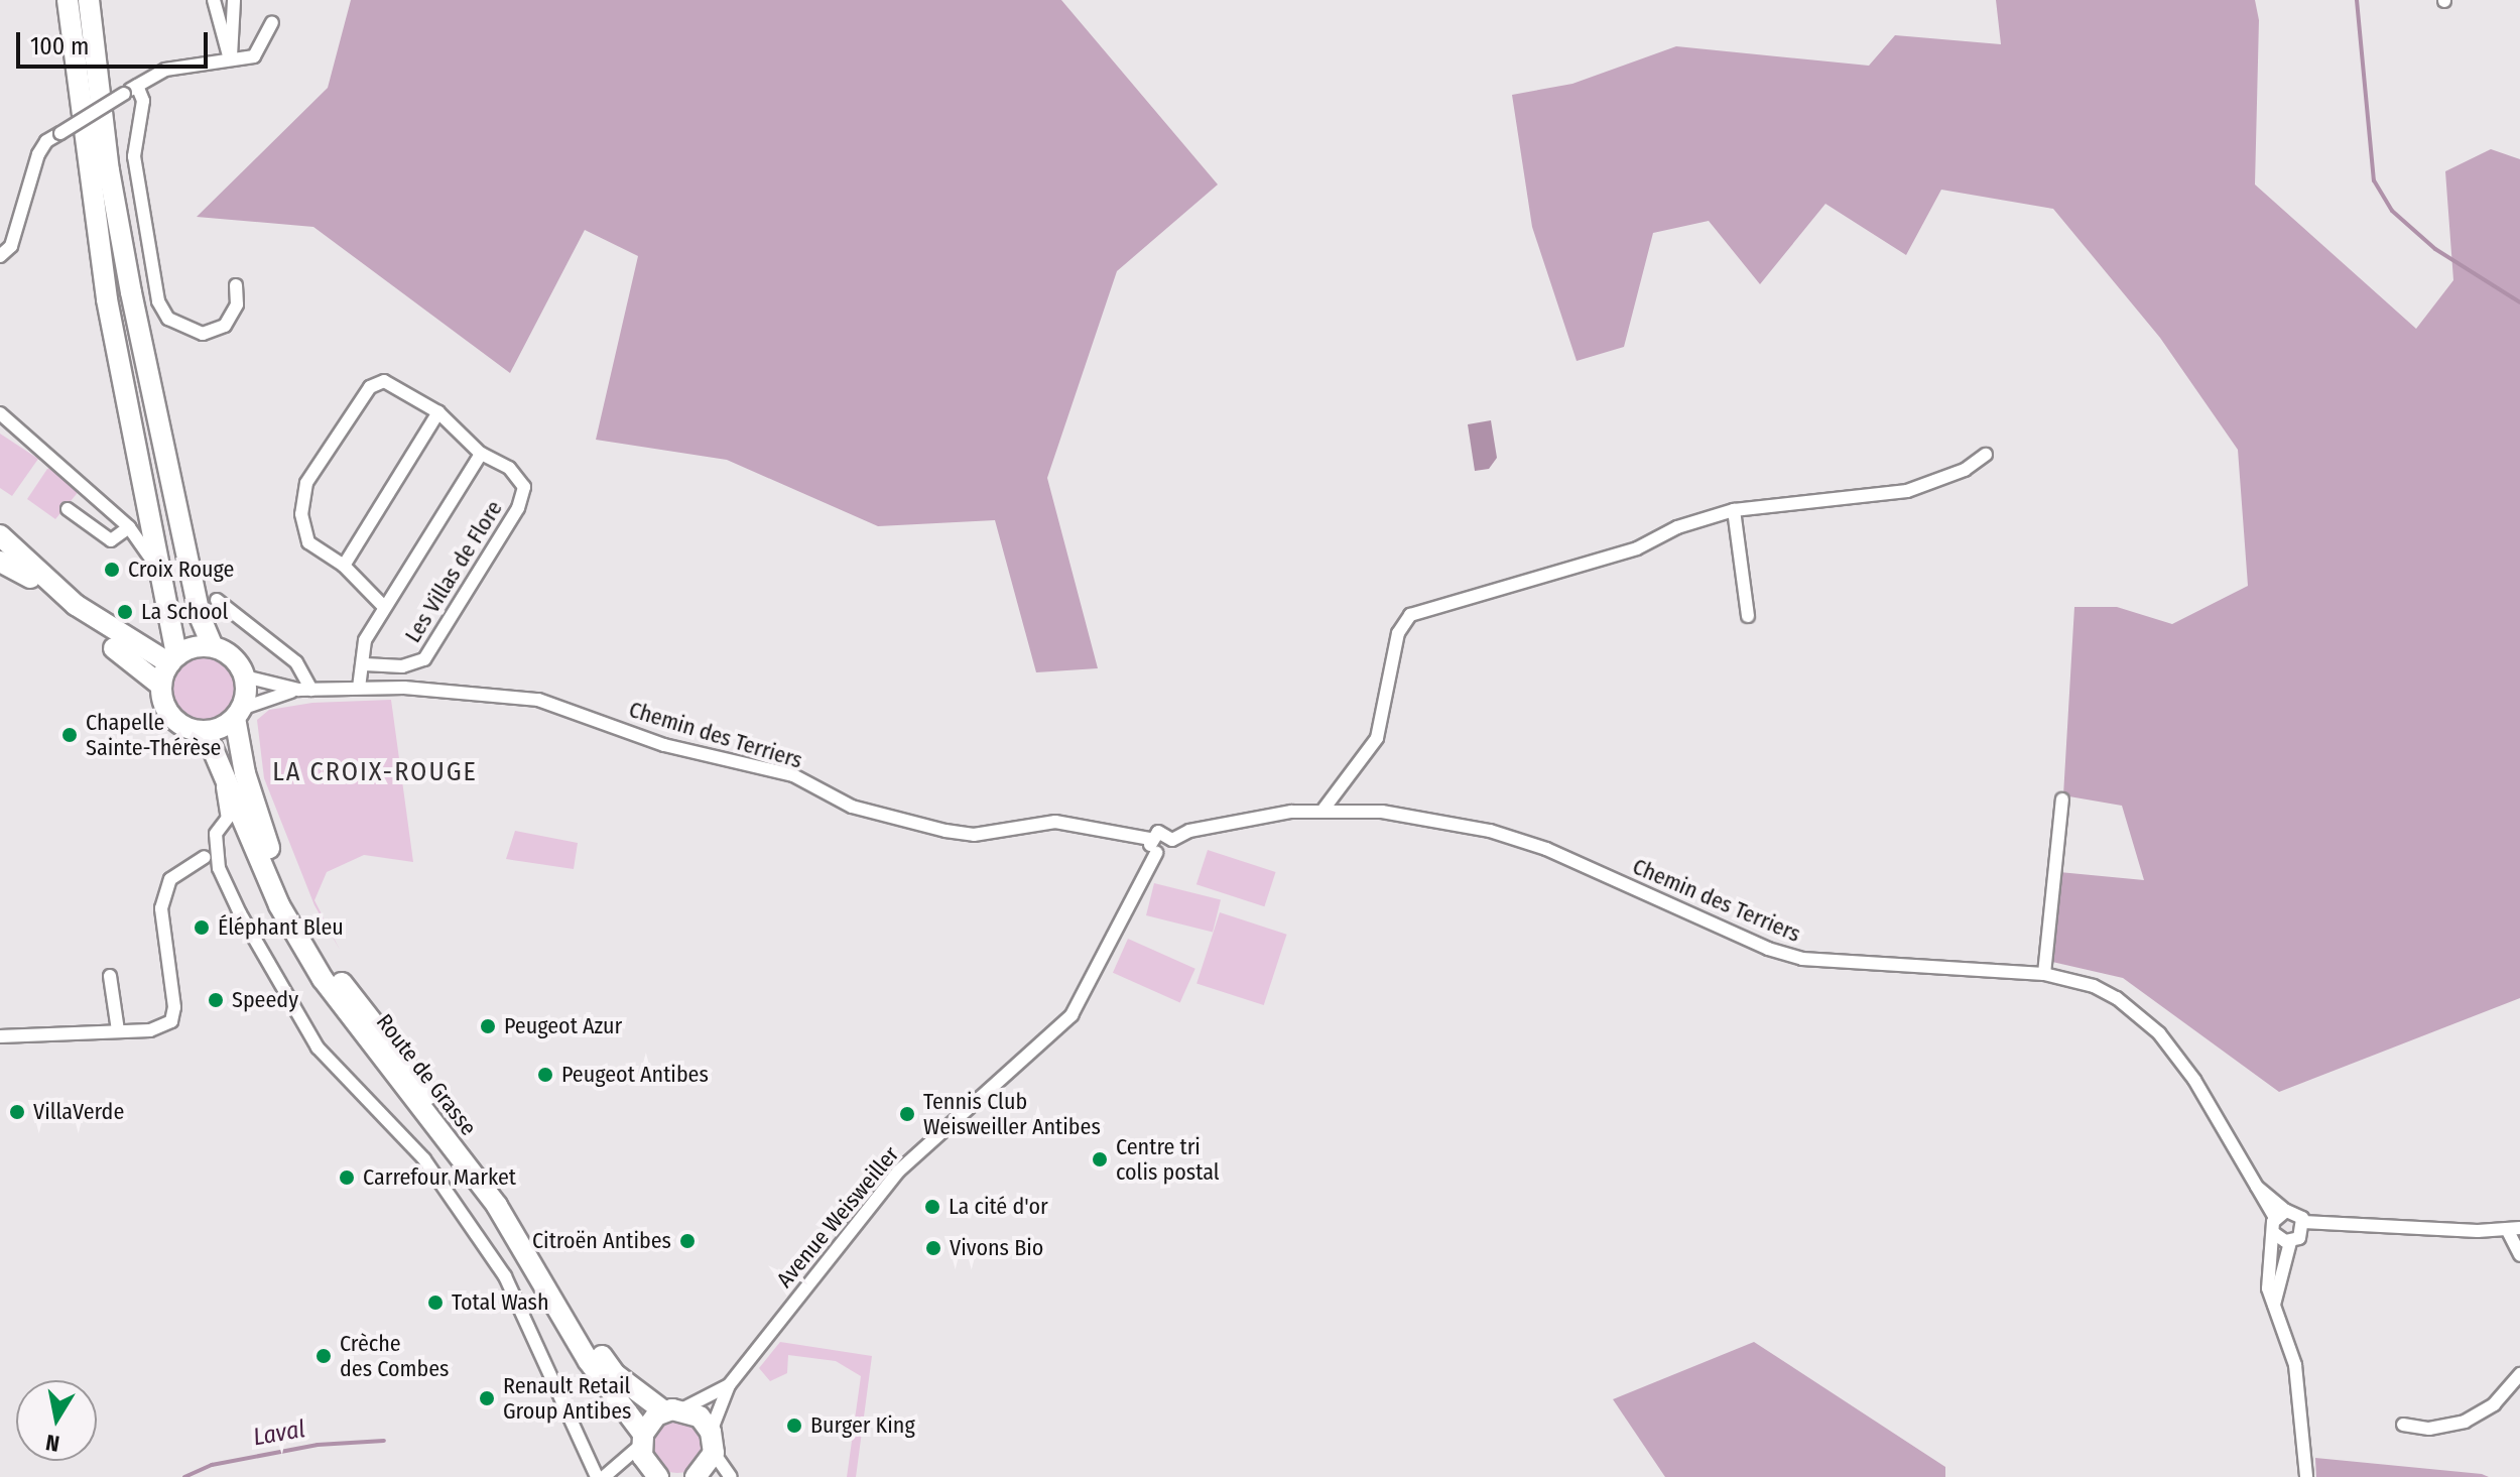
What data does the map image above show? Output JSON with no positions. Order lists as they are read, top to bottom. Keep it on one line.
{"streets":{"main road":["Route de Grasse"],"street":["Les Villas de Flore","Chemin des Terriers","Avenue Weisweiller"]},"crossings":[["Chemin des Terriers","Route de Grasse"],["Route de Grasse","Avenue Weisweiller"]],"districts":["LA CROIX-ROUGE"],"water":["Laval"],"places":["Croix Rouge","La School","Chapelle Sainte-Thérèse","Éléphant Bleu","Speedy","Peugeot Azur","Peugeot Antibes","VillaVerde","Tennis Club Weisweiller Antibes","Centre tri colis postal","Carrefour Market","La cité d'or","Citroën Antibes","Vivons Bio","Total Wash","Crèche des Combes","Renault Retail Group Antibes","Burger King"],"scale_bar":"100 m","north":"bottom"}
